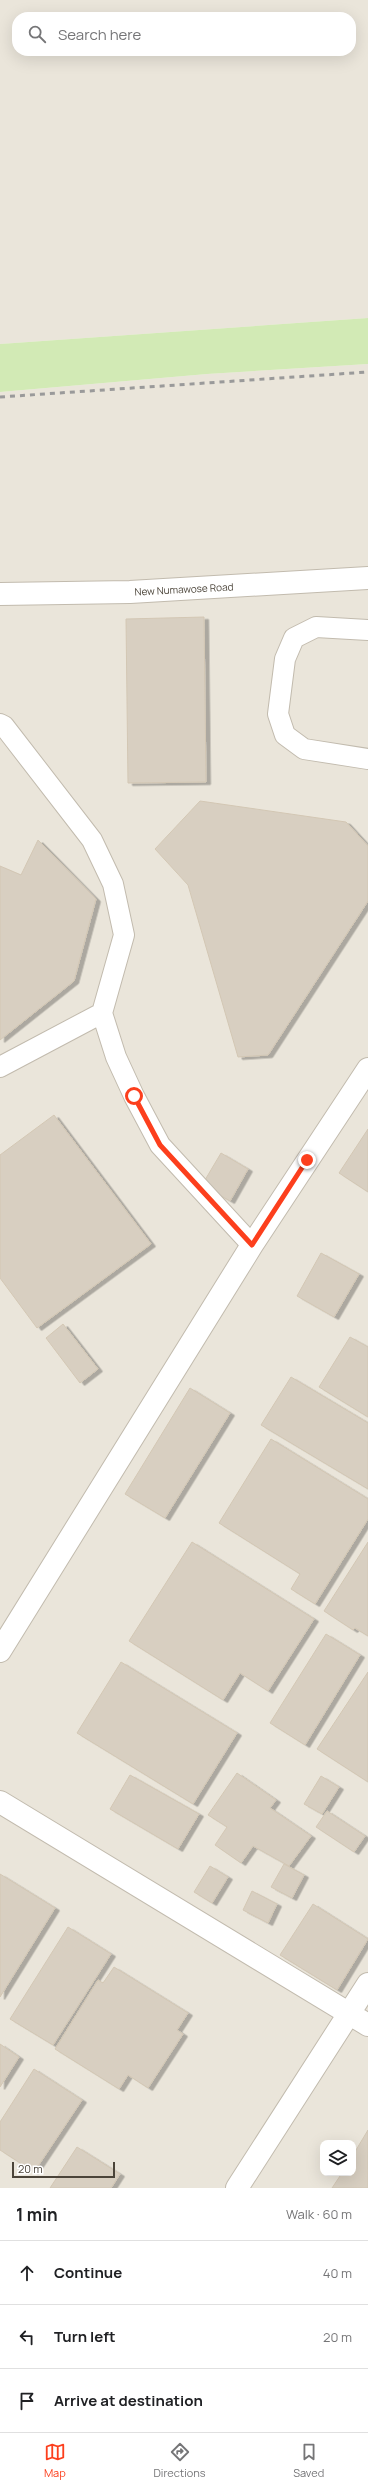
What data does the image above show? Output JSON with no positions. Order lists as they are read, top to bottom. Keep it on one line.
{"streets":{"street":["New Numawose Road"]},"scale_bar":"20 m","page":{"search":"Search here","scale":"20 m","heading":["1 min","Walk · 60 m"],"list":[["Continue","40 m"],["Turn left","20 m"],"Arrive at destination"],"nav":["Map","Directions","Saved"]}}
